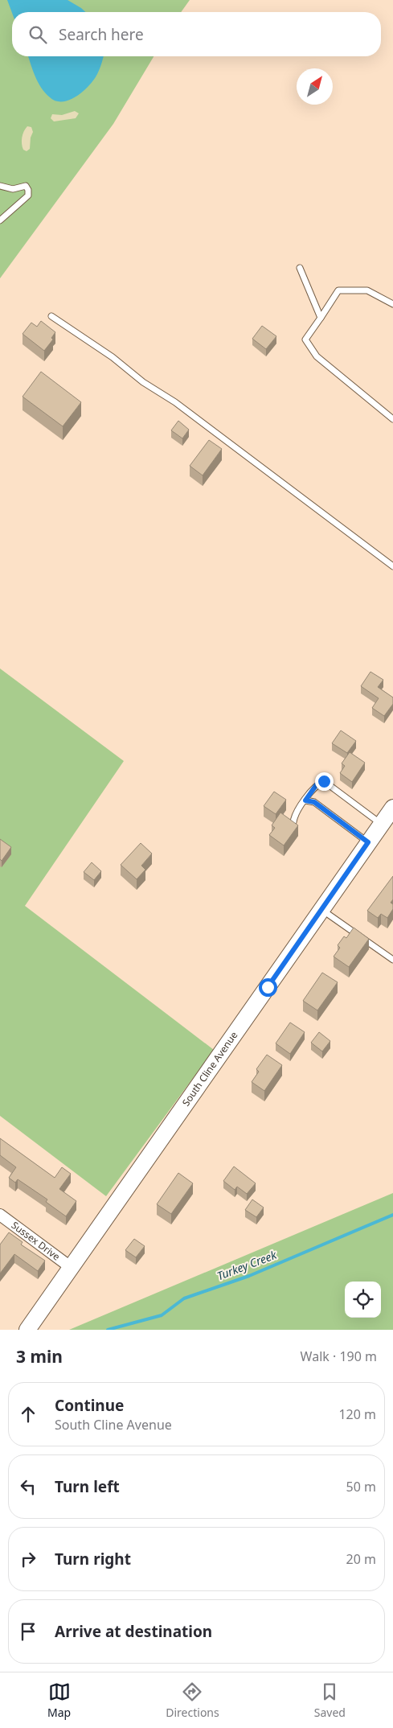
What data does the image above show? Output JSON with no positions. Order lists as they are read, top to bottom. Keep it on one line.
{"streets":{"street":["South Cline Avenue","Sussex Drive"]},"crossings":[["South Cline Avenue","Sussex Drive"]],"water":["Turkey Creek"],"north":"top right","page":{"search":"Search here","heading":["3 min","Walk · 190 m"],"list":[["Continue","South Cline Avenue","120 m"],["Turn left","50 m"],["Turn right","20 m"],"Arrive at destination"],"nav":["Map","Directions","Saved"]}}
